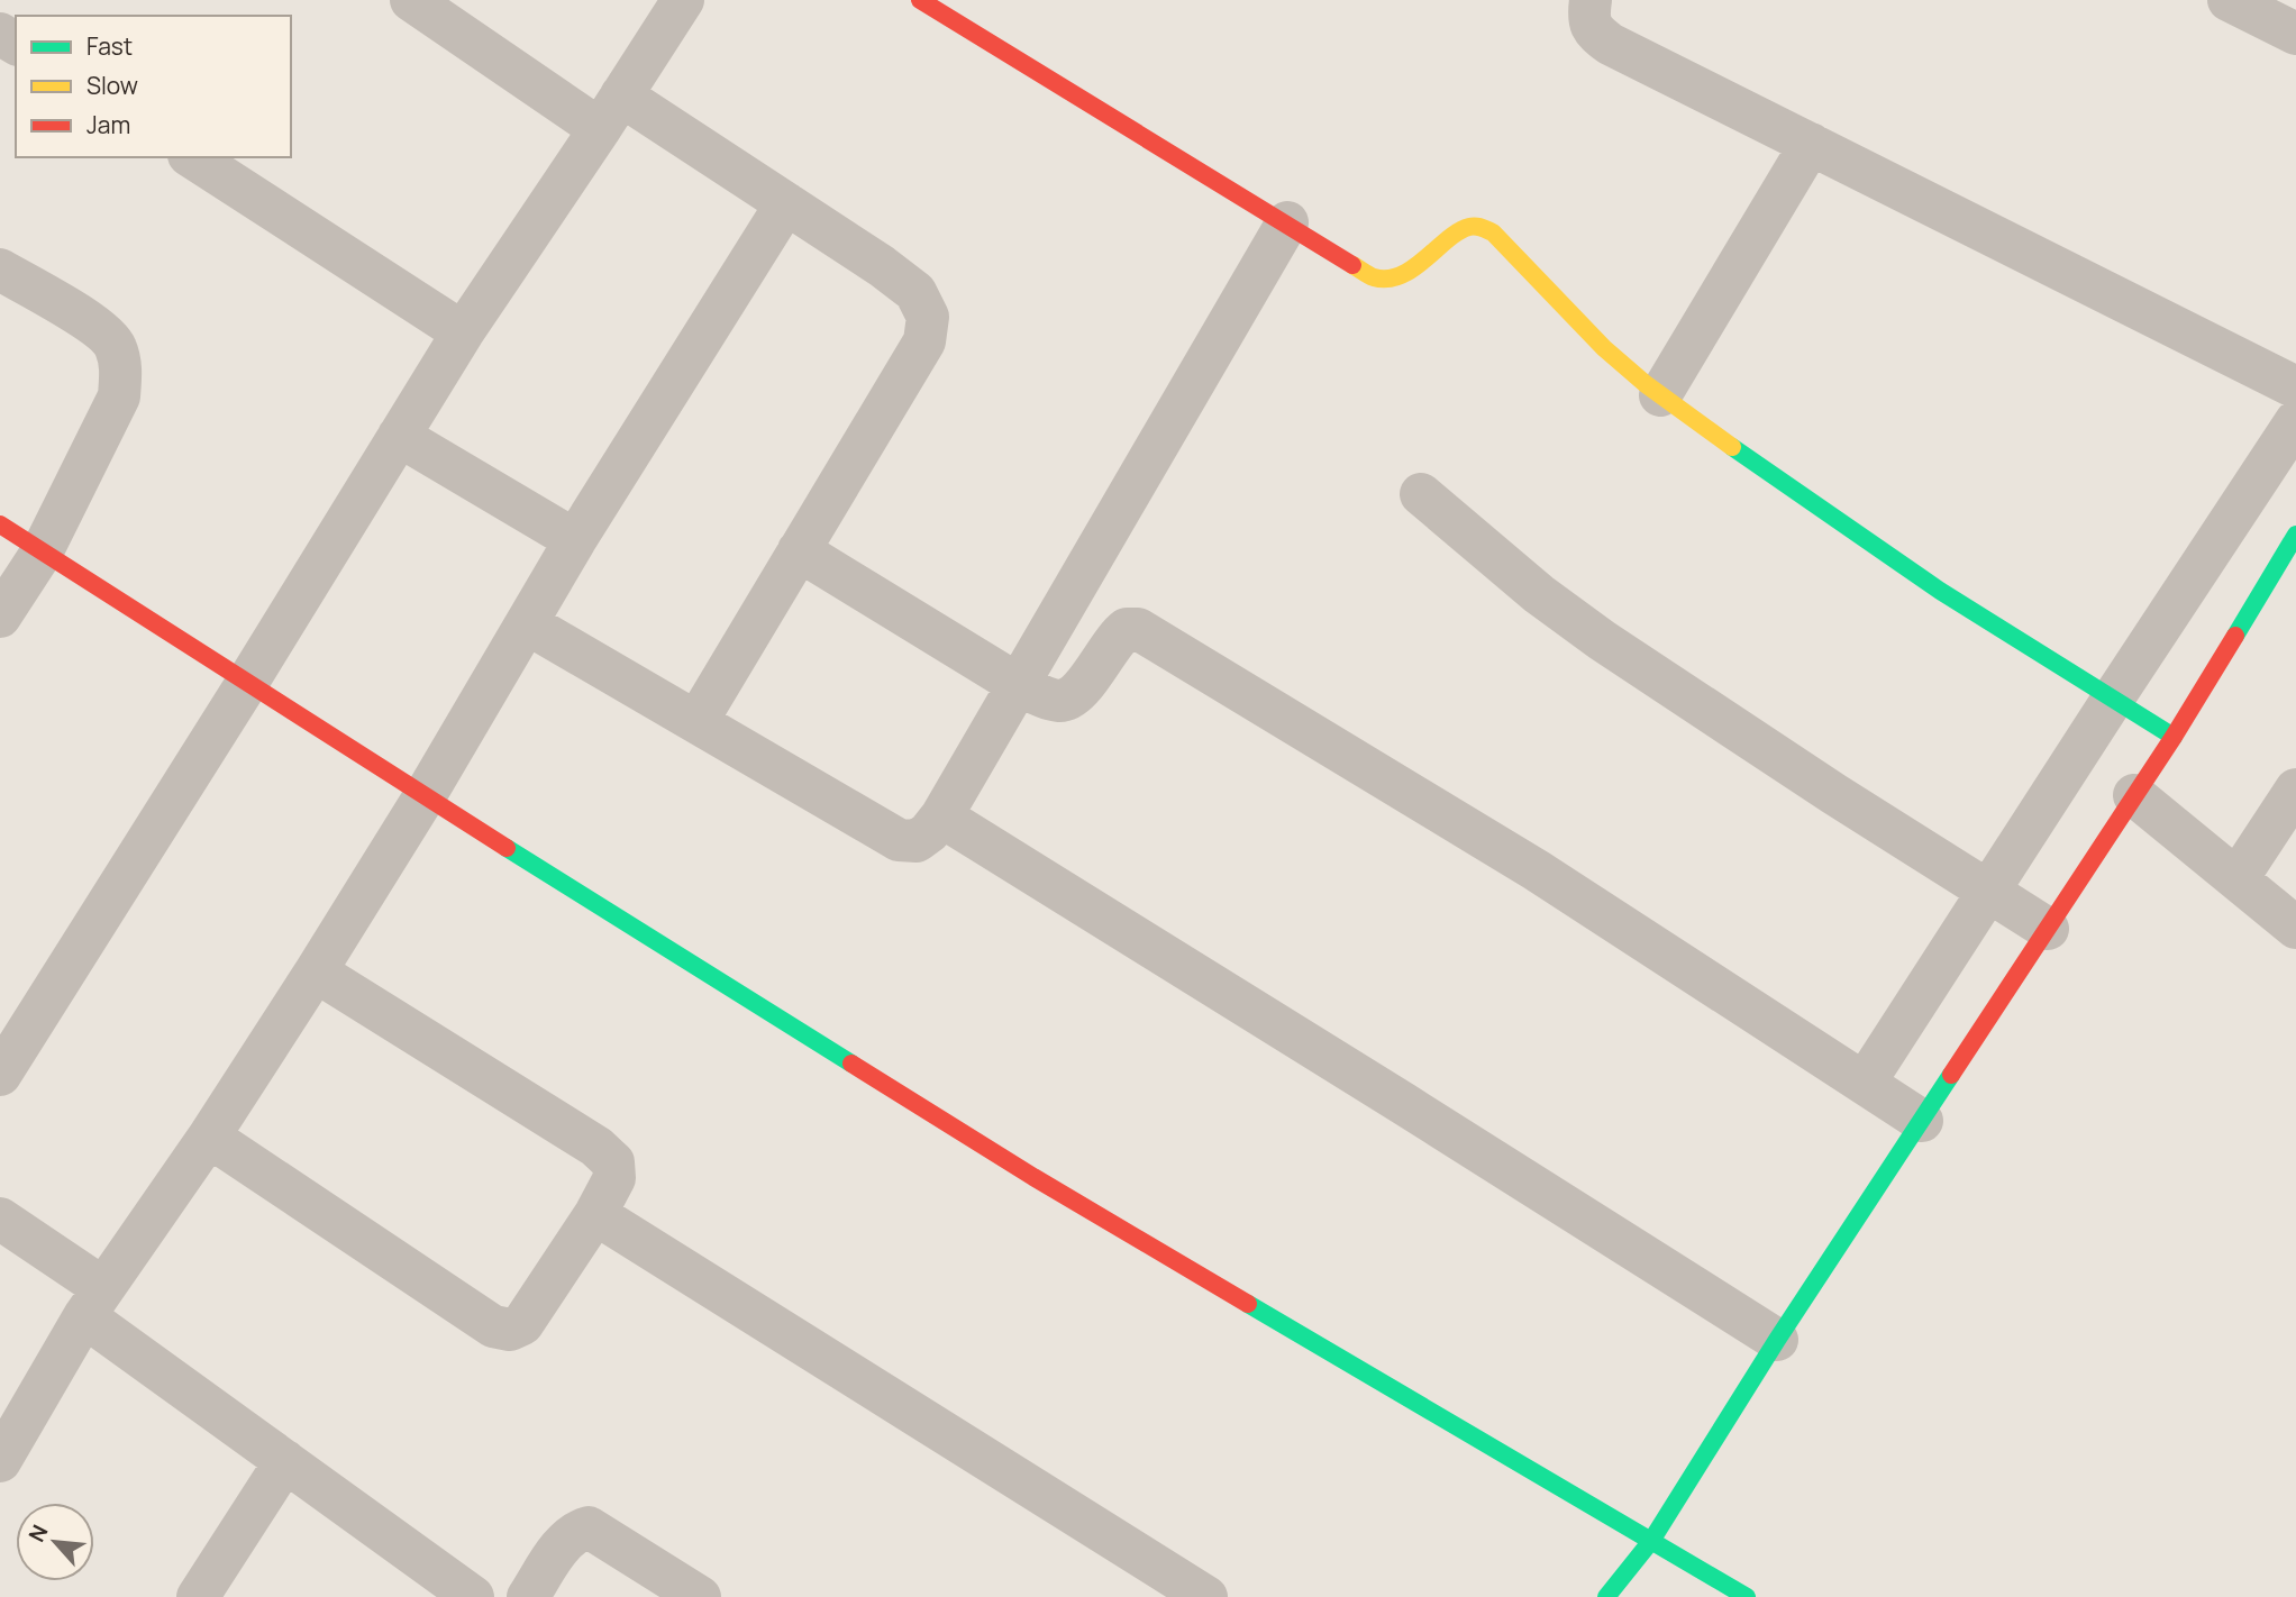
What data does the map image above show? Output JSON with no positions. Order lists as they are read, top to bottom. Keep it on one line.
{"legend":["Fast","Slow","Jam"],"north":"top left"}
